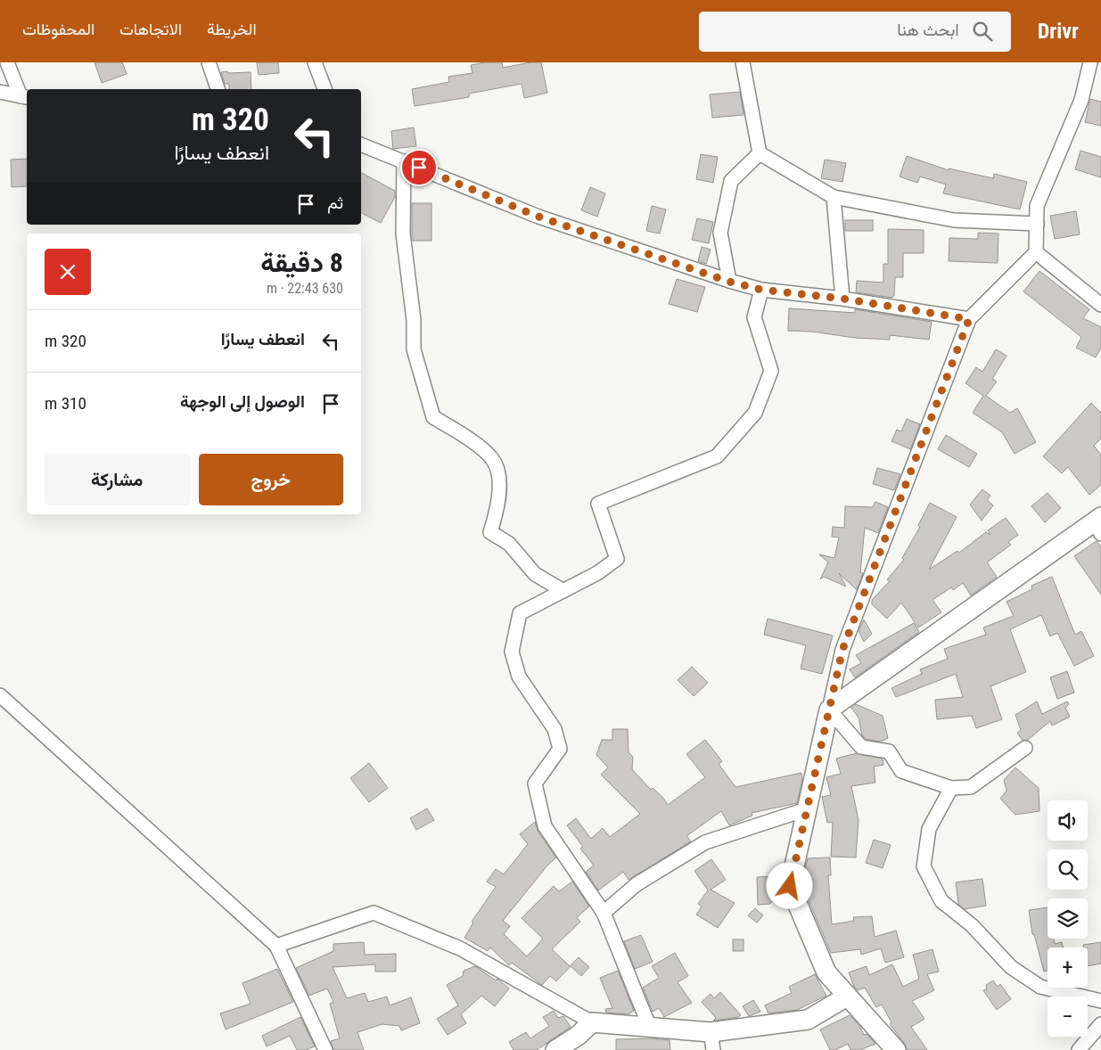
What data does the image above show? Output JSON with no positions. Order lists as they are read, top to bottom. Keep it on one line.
{"page":{"header":"Drivr","search":"ابحث هنا","nav":["الخريطة","الاتجاهات","المحفوظات"],"turn":["320 m","انعطف يسارًا"],"then":"ثم","heading":["8 دقيقة","630 m · 22:43"],"list":[{"name":"انعطف يسارًا","value":"320 m"},{"name":"الوصول إلى الوجهة","value":"310 m"}],"buttons":["خروج","مشاركة"],"map_buttons":["+","−"]}}
